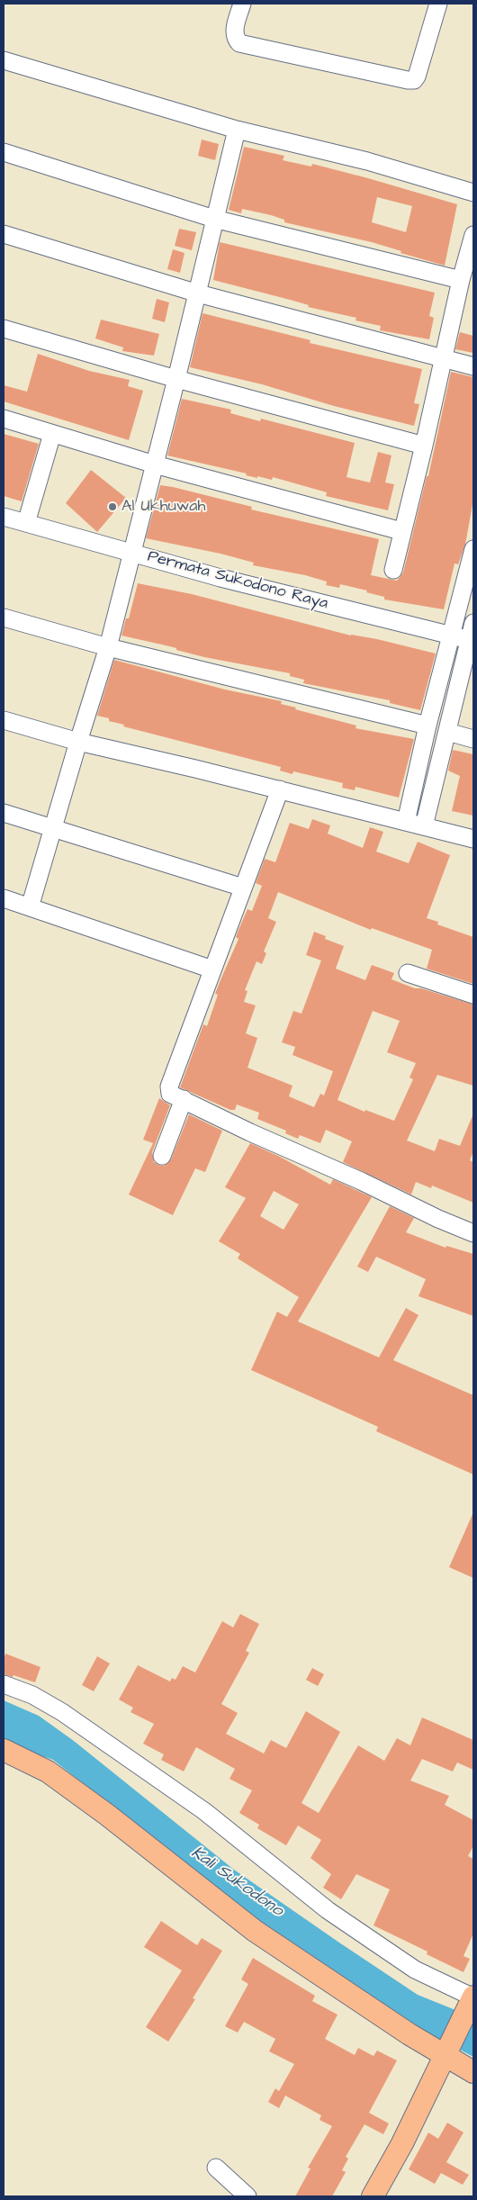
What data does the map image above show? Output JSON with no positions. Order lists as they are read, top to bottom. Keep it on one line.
{"streets":{"street":["Permata Sukodono Raya"]},"water":["Kali Sukodono"],"places":["Al Ukhuwah"]}
